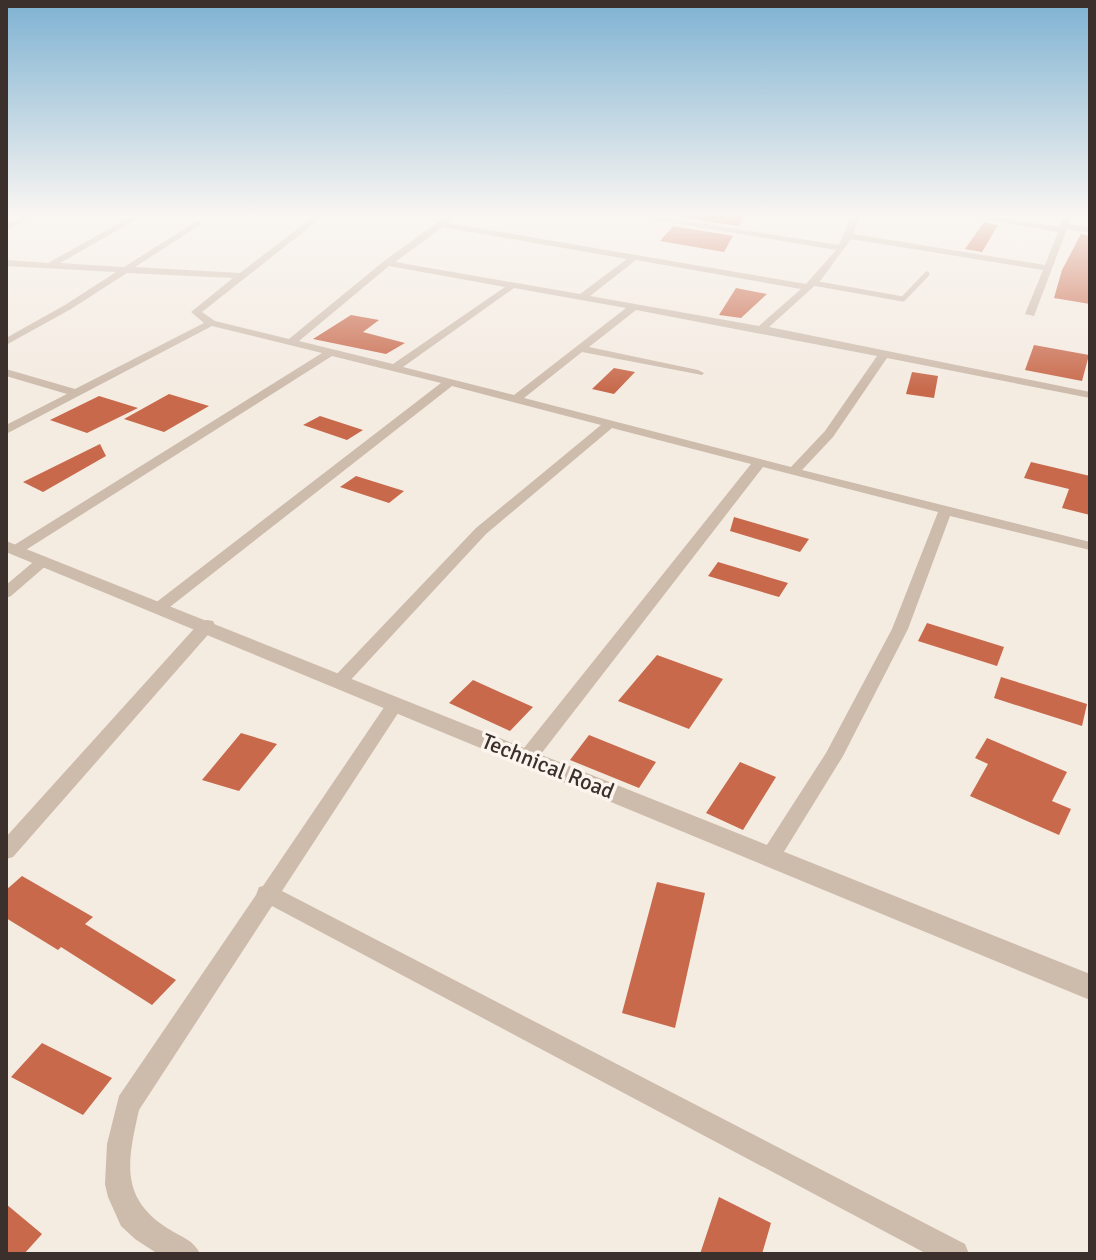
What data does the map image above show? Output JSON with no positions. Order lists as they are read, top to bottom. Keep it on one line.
{"streets":{"street":["Technical Road"]}}
